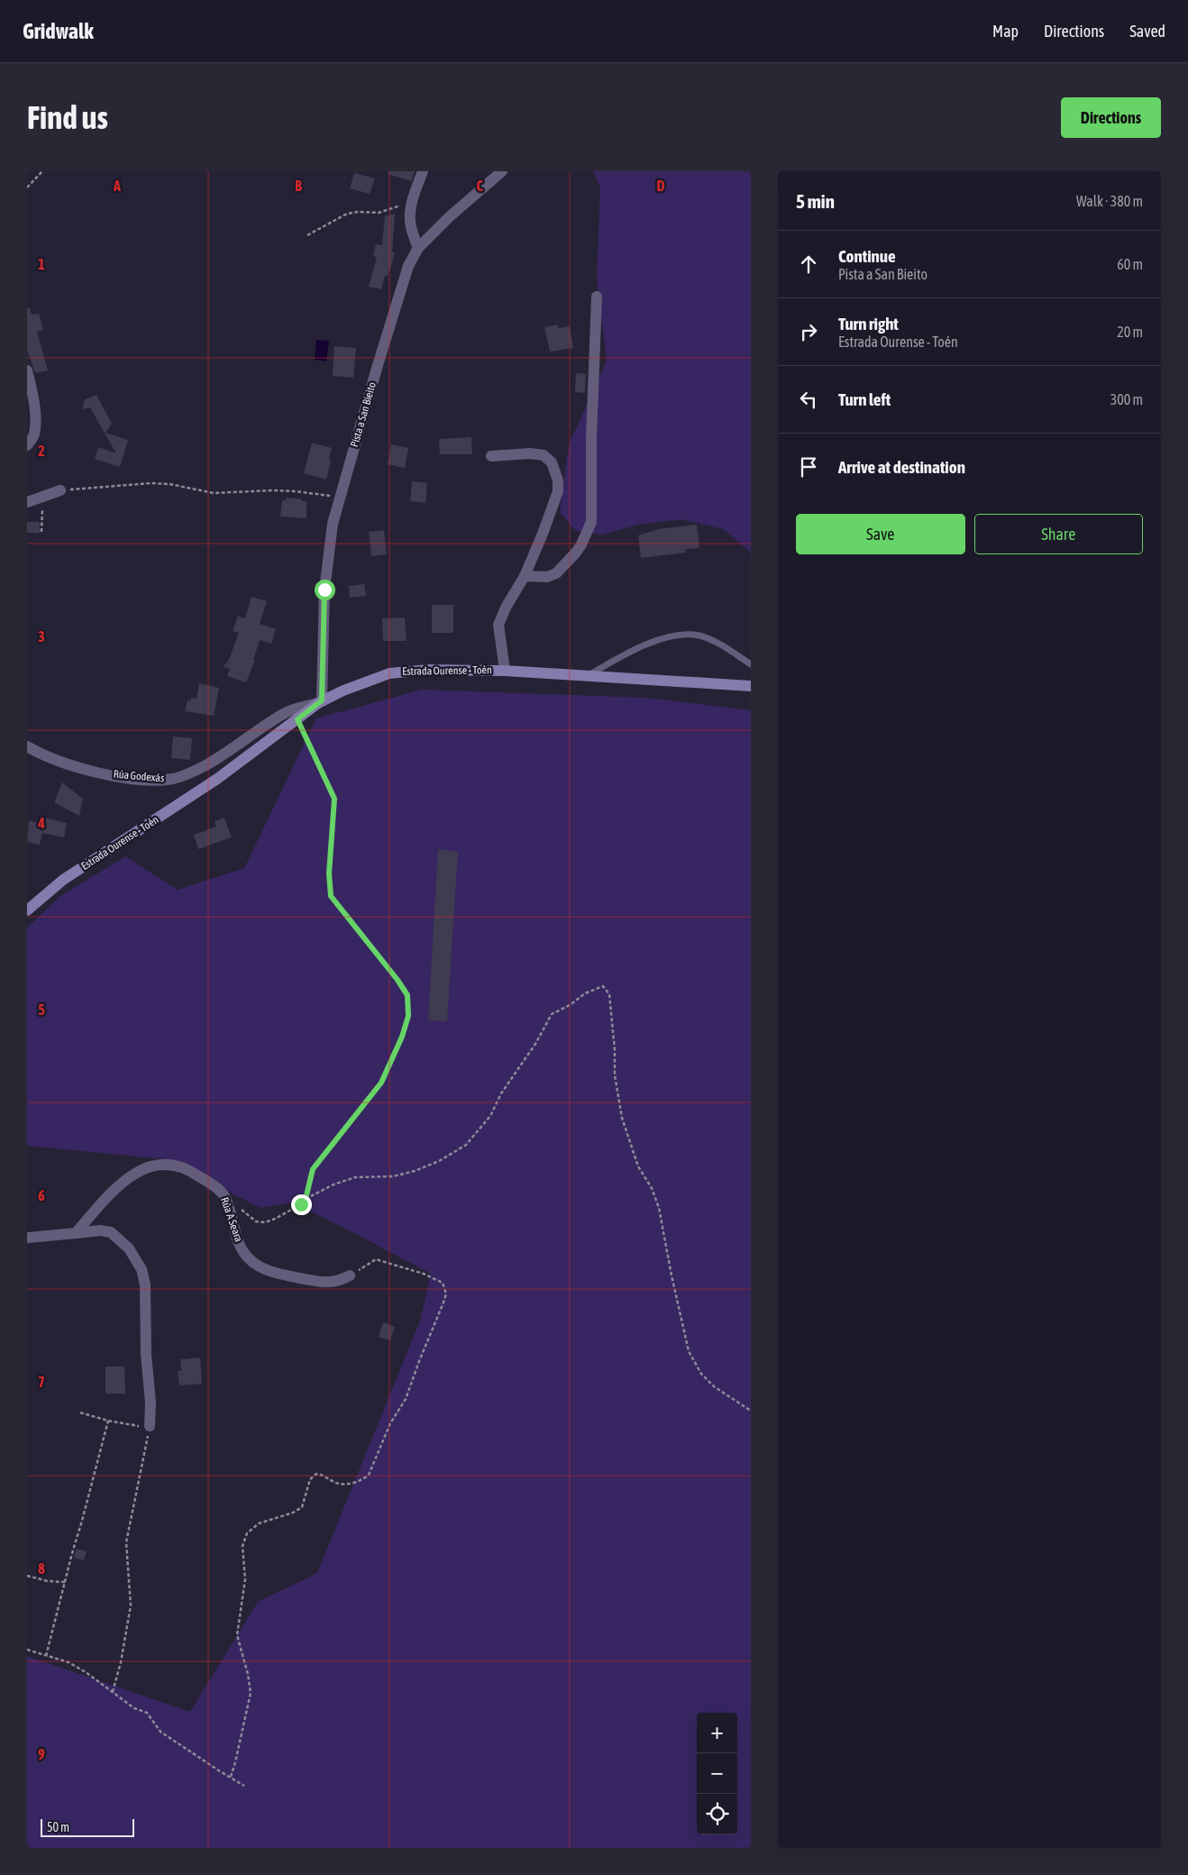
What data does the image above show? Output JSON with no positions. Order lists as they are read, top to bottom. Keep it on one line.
{"streets":{"street":["Pista a San Bieito","Estrada Ourense - Toén","Rúa Godexás","Rúa A Seara"]},"crossings":[["Pista a San Bieito","Estrada Ourense - Toén"],["Pista a San Bieito","Rúa Godexás"],["Estrada Ourense - Toén","Rúa Godexás"]],"scale_bar":"50 m","page":{"header":"Gridwalk","nav":["Map","Directions","Saved"],"buttons":["Directions",["Save","Share"]],"title":"Find us","heading":["5 min","Walk · 380 m"],"list":[["Continue","Pista a San Bieito","60 m"],["Turn right","Estrada Ourense - Toén","20 m"],["Turn left","300 m"],"Arrive at destination"],"map_buttons":["+","−"],"scale":"50 m"},"grid":{"columns":["A","B","C","D"],"rows":["1","2","3","4","5","6","7","8","9"]}}
